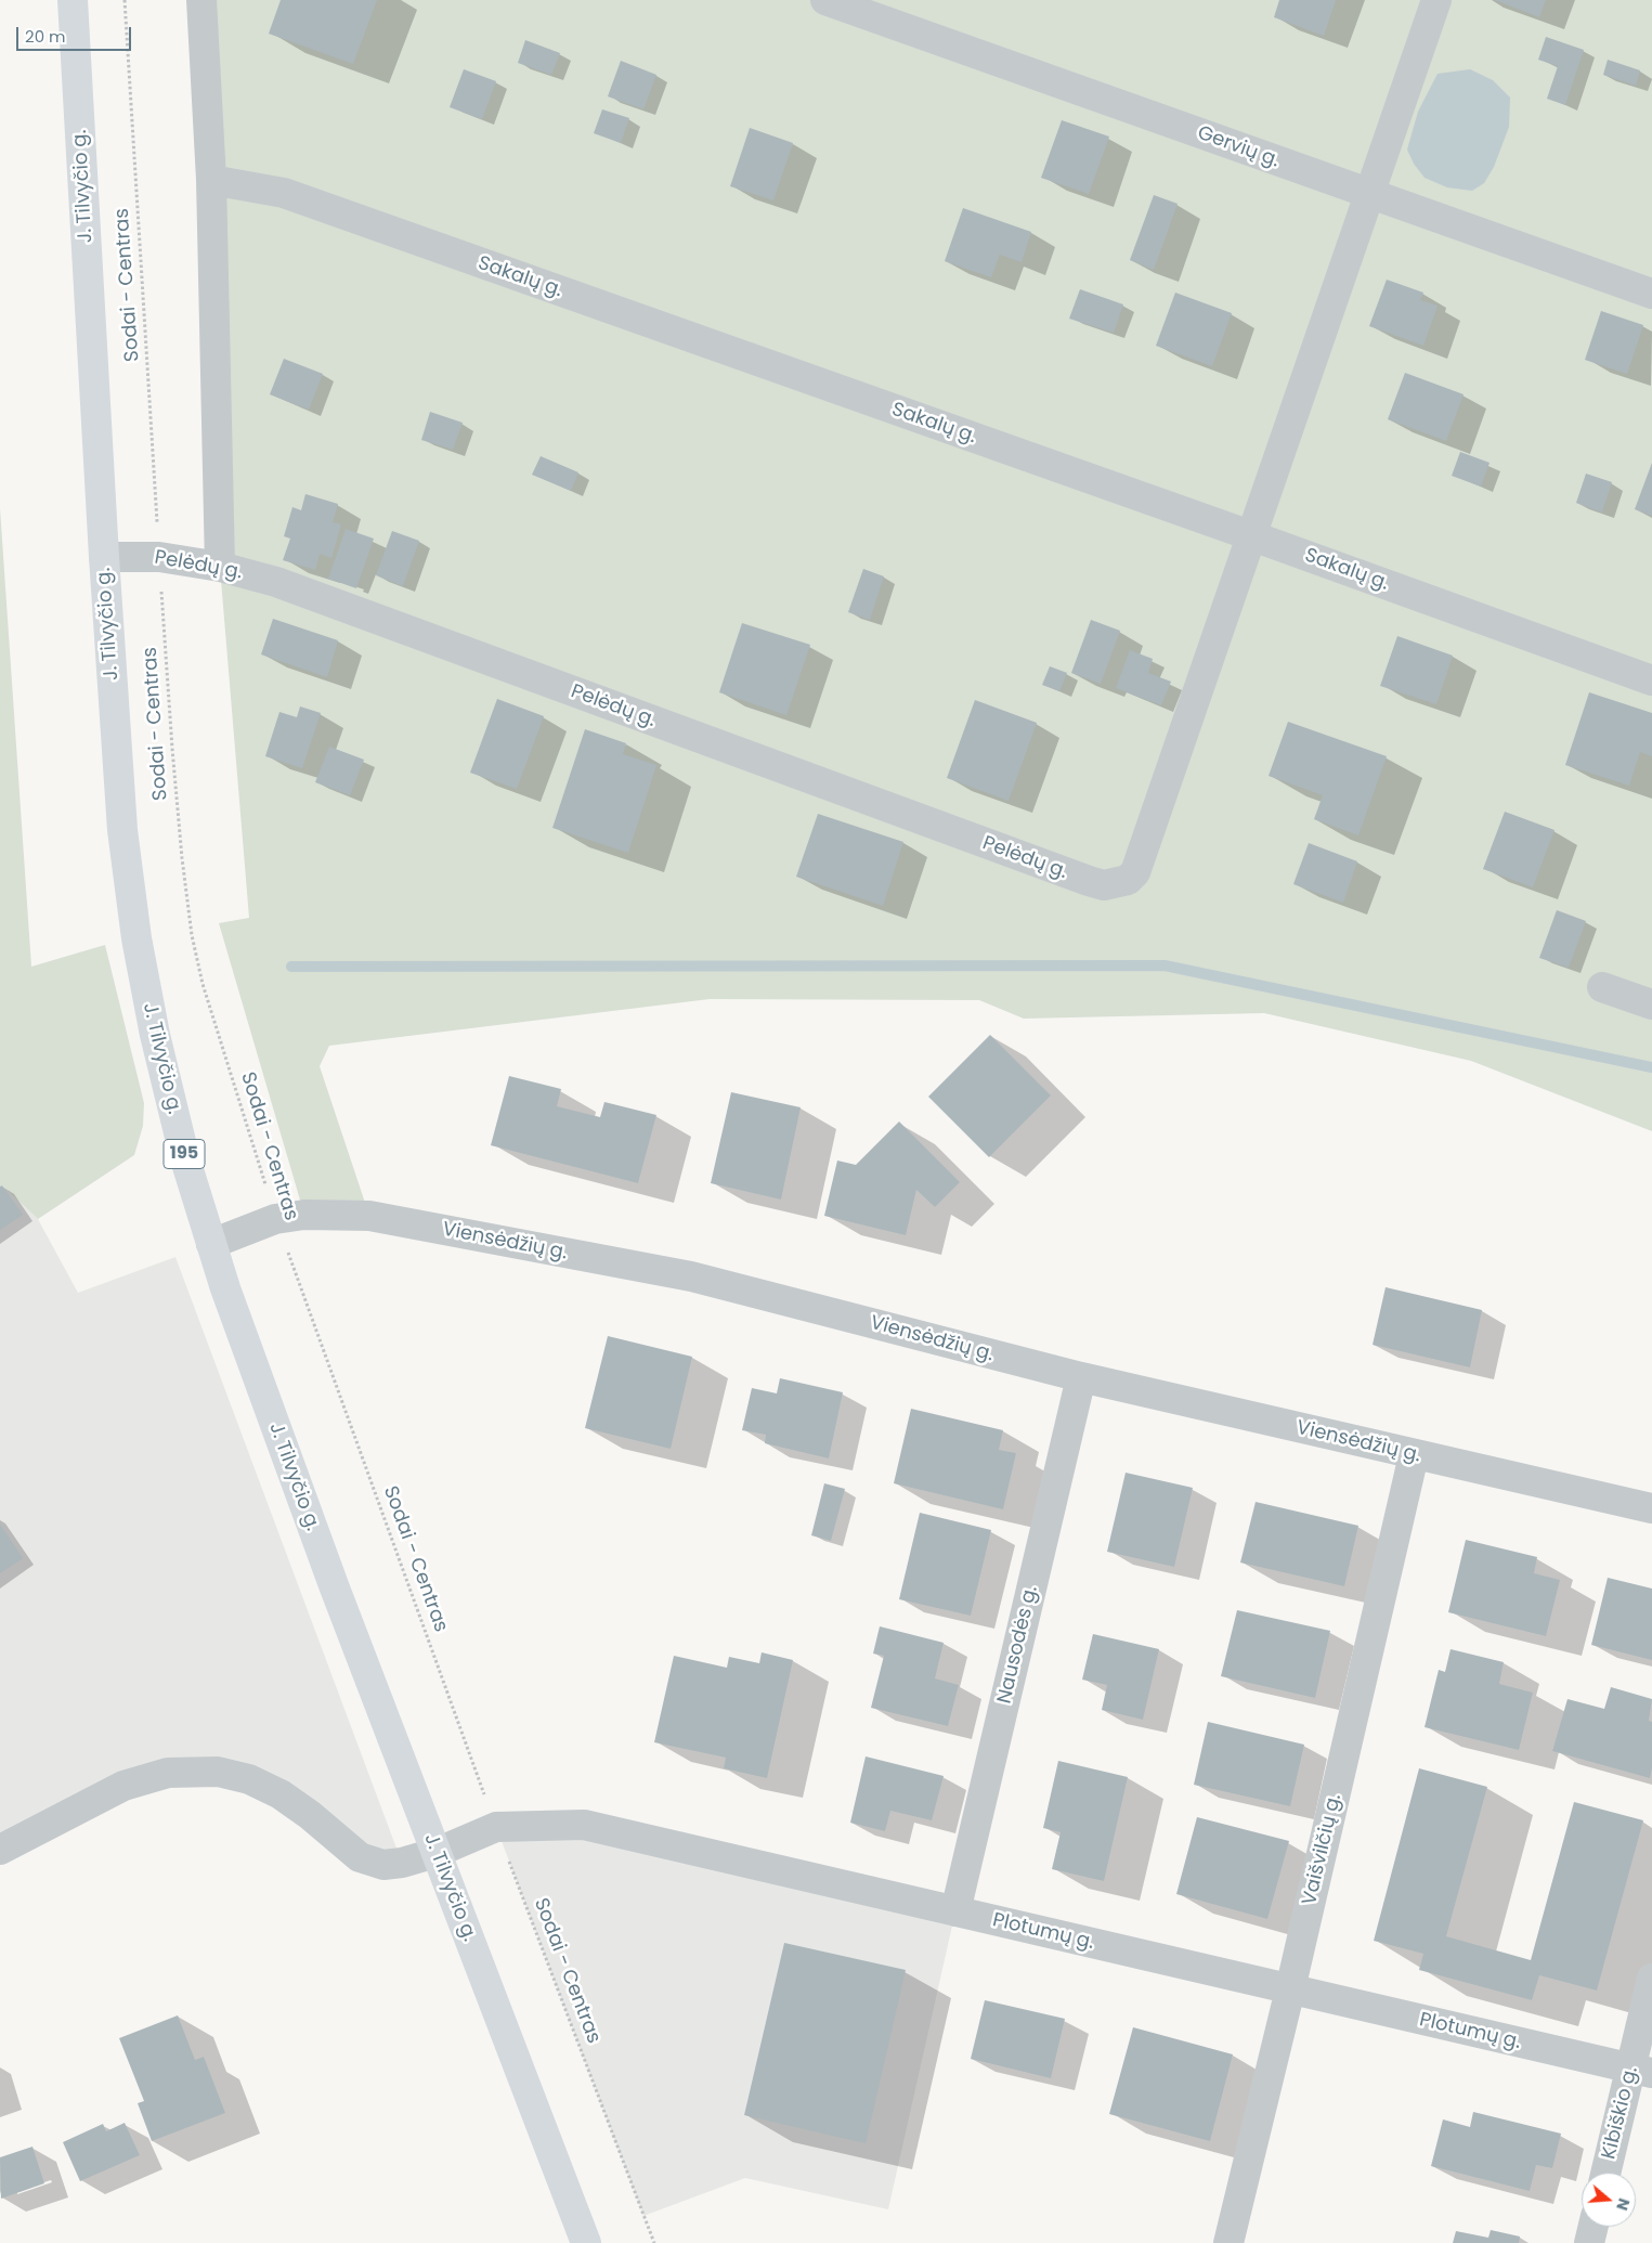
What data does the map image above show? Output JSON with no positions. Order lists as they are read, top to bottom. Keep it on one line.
{"streets":{"main road":["J. Tilvyčio g.","195"],"street":["Gervių g.","Sakalų g.","Pelėdų g.","Viensėdžių g.","Nausodės g.","Vaišvilčių g.","Plotumų g.","Kibiškio g."],"path":["Sodai - Centras"]},"crossings":[["J. Tilvyčio g.","Pelėdų g."],["J. Tilvyčio g.","Viensėdžių g."],["J. Tilvyčio g.","Plotumų g."],["Sakalų g.","Pelėdų g."],["Sodai - Centras","Pelėdų g."],["Sodai - Centras","Viensėdžių g."],["Sodai - Centras","Plotumų g."],["Viensėdžių g.","Nausodės g."],["Viensėdžių g.","Vaišvilčių g."],["Nausodės g.","Plotumų g."],["Vaišvilčių g.","Plotumų g."],["Plotumų g.","Kibiškio g."]],"scale_bar":"20 m","north":"right"}
